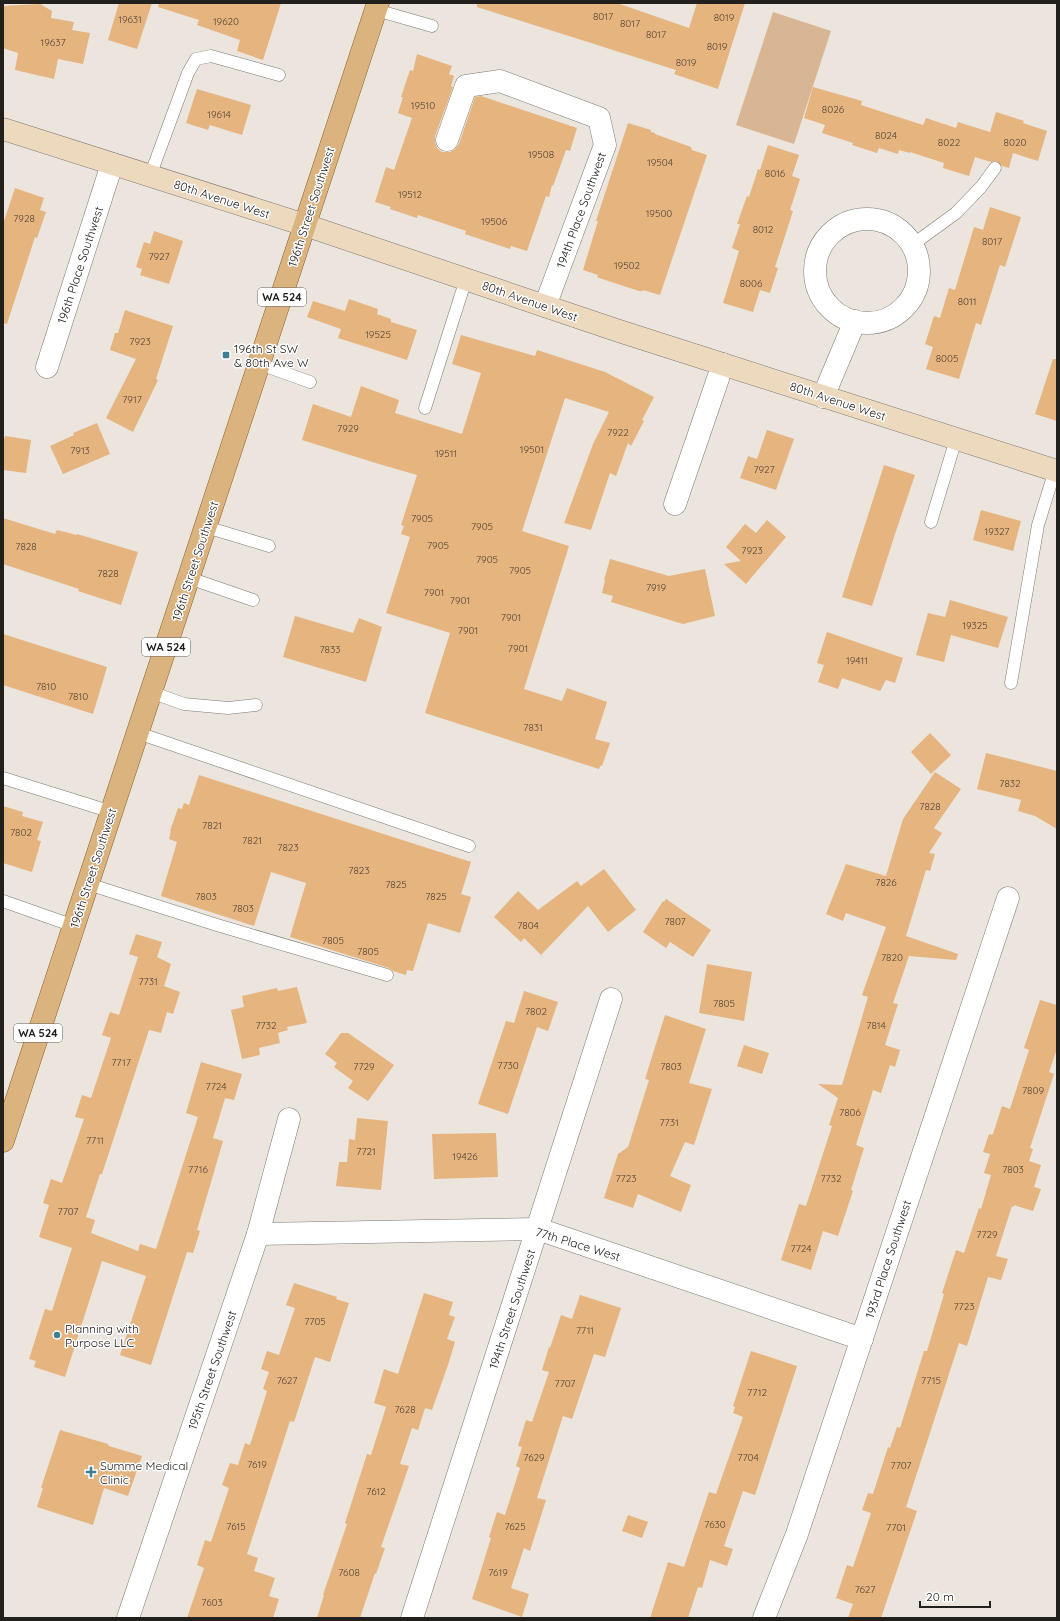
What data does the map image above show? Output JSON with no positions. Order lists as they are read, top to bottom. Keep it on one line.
{"streets":{"main road":["196th Street Southwest","WA 524"],"street":["80th Avenue West","194th Place Southwest","196th Place Southwest","77th Place West","193rd Place Southwest","194th Street Southwest","195th Street Southwest"]},"crossings":[["80th Avenue West","196th Street Southwest"],["80th Avenue West","194th Place Southwest"],["80th Avenue West","196th Place Southwest"],["77th Place West","193rd Place Southwest"],["77th Place West","194th Street Southwest"],["77th Place West","195th Street Southwest"]],"places":{"transit":["196th St SW & 80th Ave W"],"other":["Planning with Purpose LLC"],"health":["Summe Medical Clinic"]},"house_numbers":["8017","8019","19631","19620","8017","8017","19637","8019","8019","19510","8026","19614","8024","8022","8020","19508","19504","8016","19512","19500","7928","19506","8012","8017","7927","19502","8006","8011","19525","7923","8005","7917","7929","7922","19501","7913","19511","7927","7905","7905","19327","7905","7828","7923","7905","7905","7828","7919","7901","7901","7901","19325","7901","7901","7833","19411","7810","7810","7831","7832","7828","7821","7802","7821","7823","7823","7826","7825","7803","7825","7803","7807","7804","7805","7805","7820","7731","7805","7802","7732","7814","7717","7730","7729","7803","7724","7809","7806","7731","7711","7721","19426","7716","7803","7723","7732","7707","7729","7724","7723","7705","7711","7627","7715","7707","7712","7628","7629","7704","7619","7707","7612","7630","7615","7625","7701","7608","7619","7627","7603"],"scale_bar":"20 m"}
